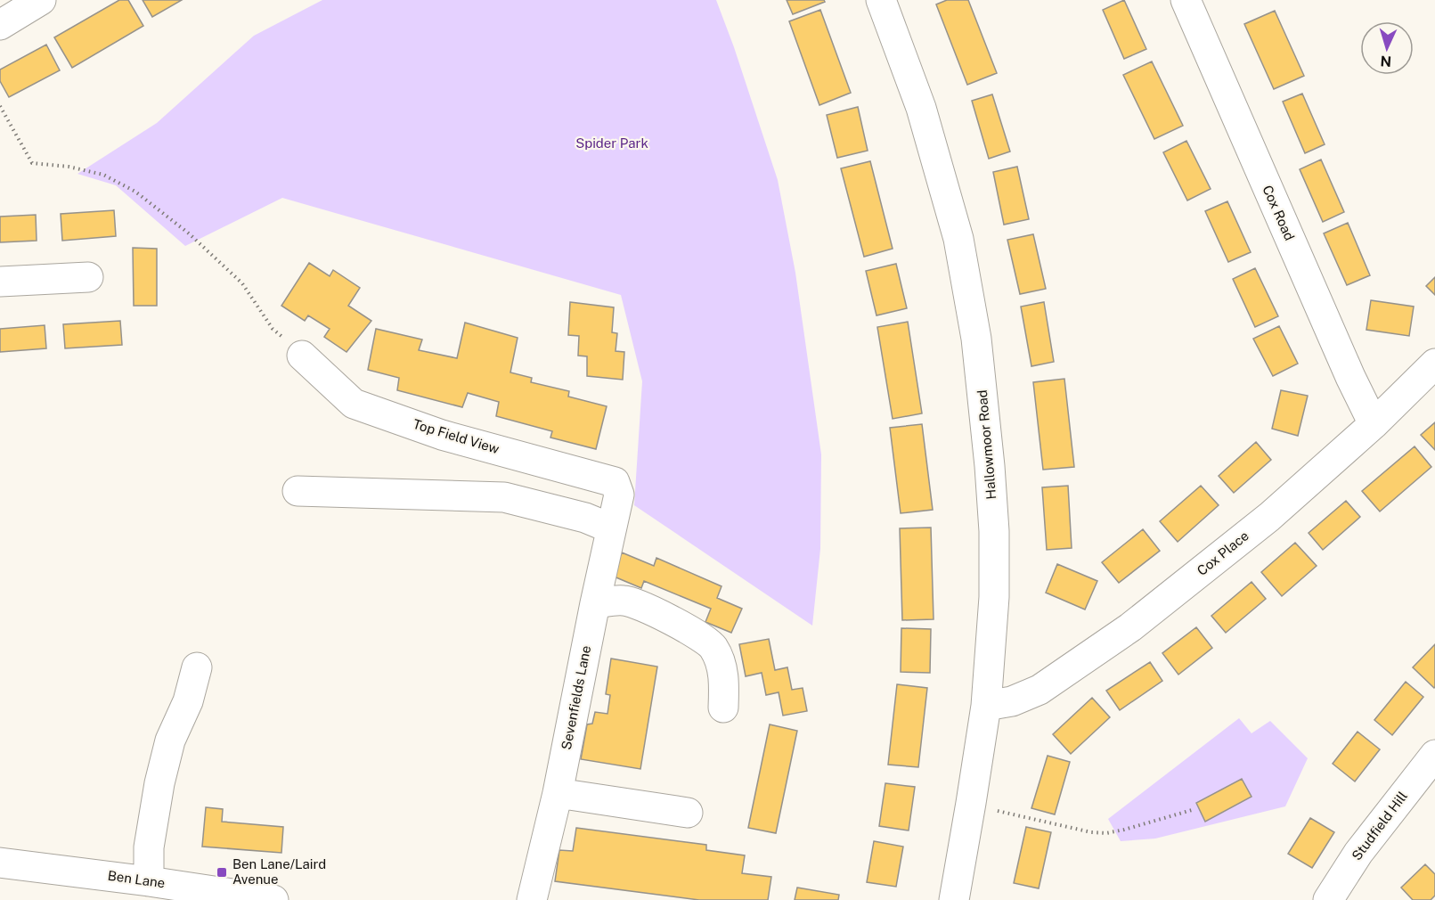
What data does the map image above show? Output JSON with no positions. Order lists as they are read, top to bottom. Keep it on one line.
{"streets":{"street":["Cox Road","Top Field View","Hallowmoor Road","Cox Place","Sevenfields Lane","Studfield Hill","Ben Lane"]},"crossings":[["Cox Road","Cox Place"],["Top Field View","Sevenfields Lane"],["Hallowmoor Road","Cox Place"]],"parks":["Spider Park"],"places":{"transit":["Ben Lane/Laird Avenue"]},"north":"bottom"}
